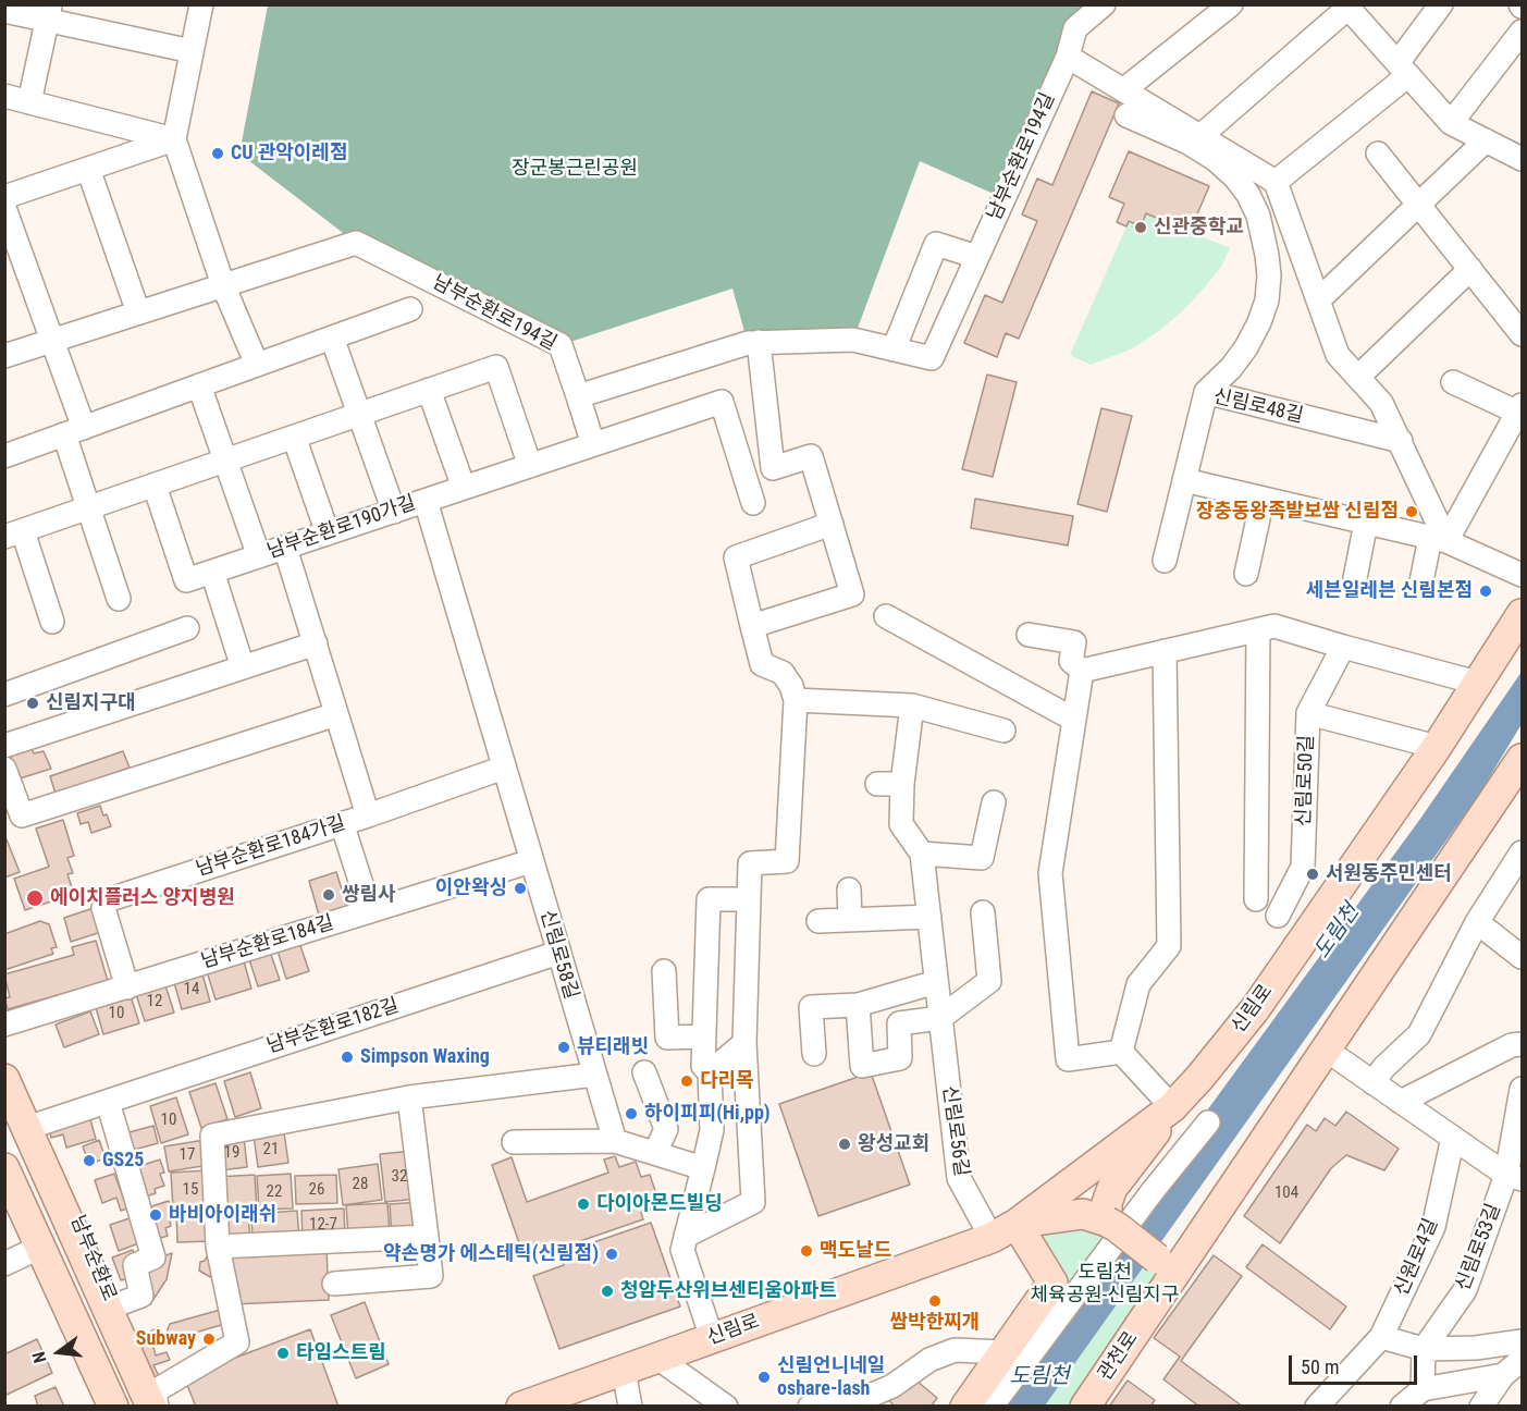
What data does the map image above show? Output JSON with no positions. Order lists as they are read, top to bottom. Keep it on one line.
{"streets":{"main road":["신림로","남부순환로","관천로"],"street":["남부순환로194길","신림로48길","남부순환로190가길","신림로50길","남부순환로184가길","남부순환로184길","신림로58길","남부순환로182길","신림로56길","신림로53길","신원로4길"]},"crossings":[["남부순환로190가길","남부순환로184가길"],["남부순환로190가길","신림로58길"],["남부순환로184가길","남부순환로184길"],["남부순환로184길","신림로58길"],["신림로58길","남부순환로182길"],["신림로","신림로56길"],["남부순환로182길","남부순환로"]],"water":["도림천"],"parks":["장군봉근린공원","도림천 체육공원-신림지구"],"places":["CU 관악이레점","신관중학교","장충동왕족발보쌈 신림점","세븐일레븐 신림본점","신림지구대","서원동주민센터","이안왁싱","쌍림사","에이치플러스 양지병원","뷰티래빗","Simpson Waxing","다리목","하이피피(Hi,pp)","왕성교회","GS25","다이아몬드빌딩","바비아이래쉬","맥도날드","약손명가 에스테틱(신림점)","청암두산위브센티움아파트","쌈박한찌개","Subway","타임스트림","신림언니네일 oshare-lash"],"house_numbers":["14","12","10","10","21","19","17","32","28","15","26","22","104","12-7"],"scale_bar":"50 m","north":"left"}
